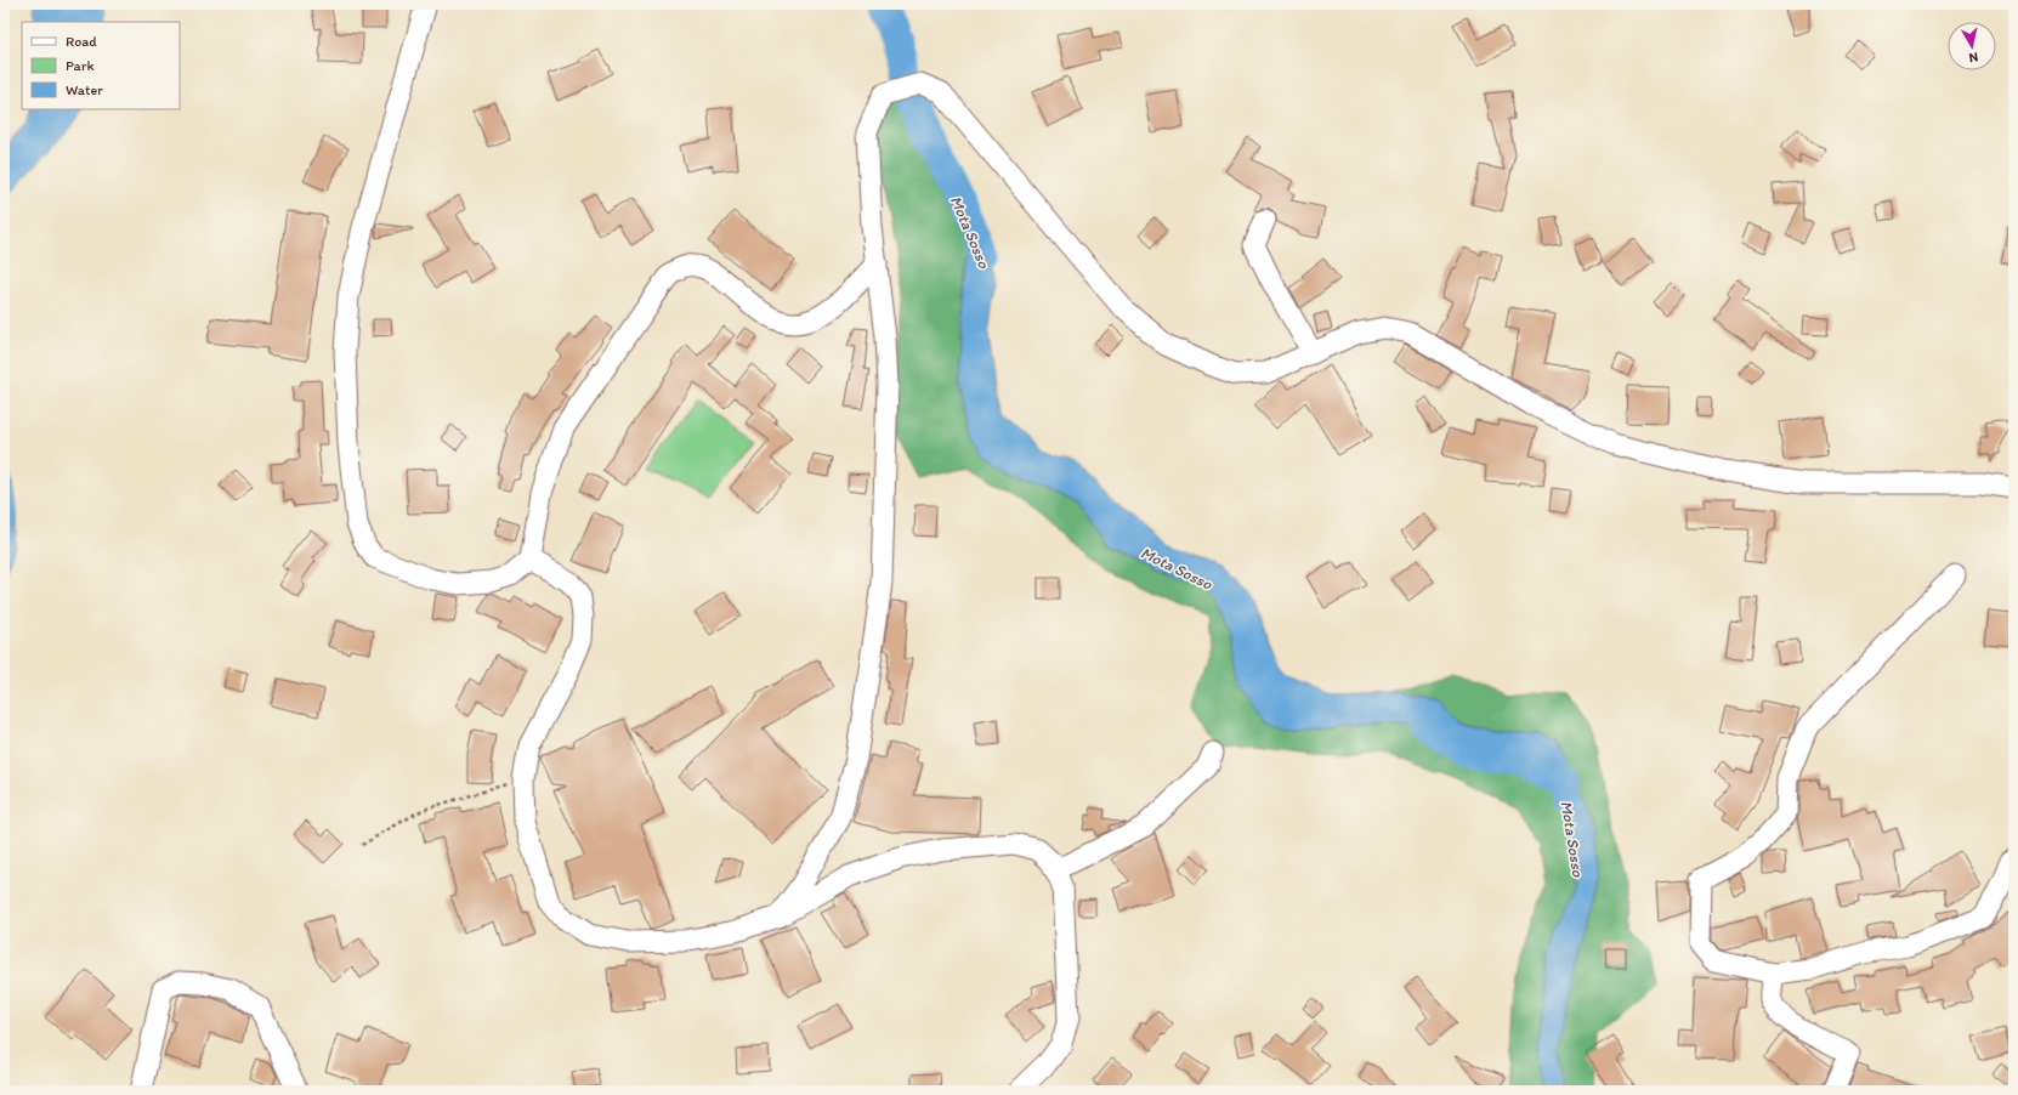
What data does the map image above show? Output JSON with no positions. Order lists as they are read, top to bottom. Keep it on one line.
{"water":["Mota Sosso"],"legend":["Road","Park","Water"],"north":"bottom"}
